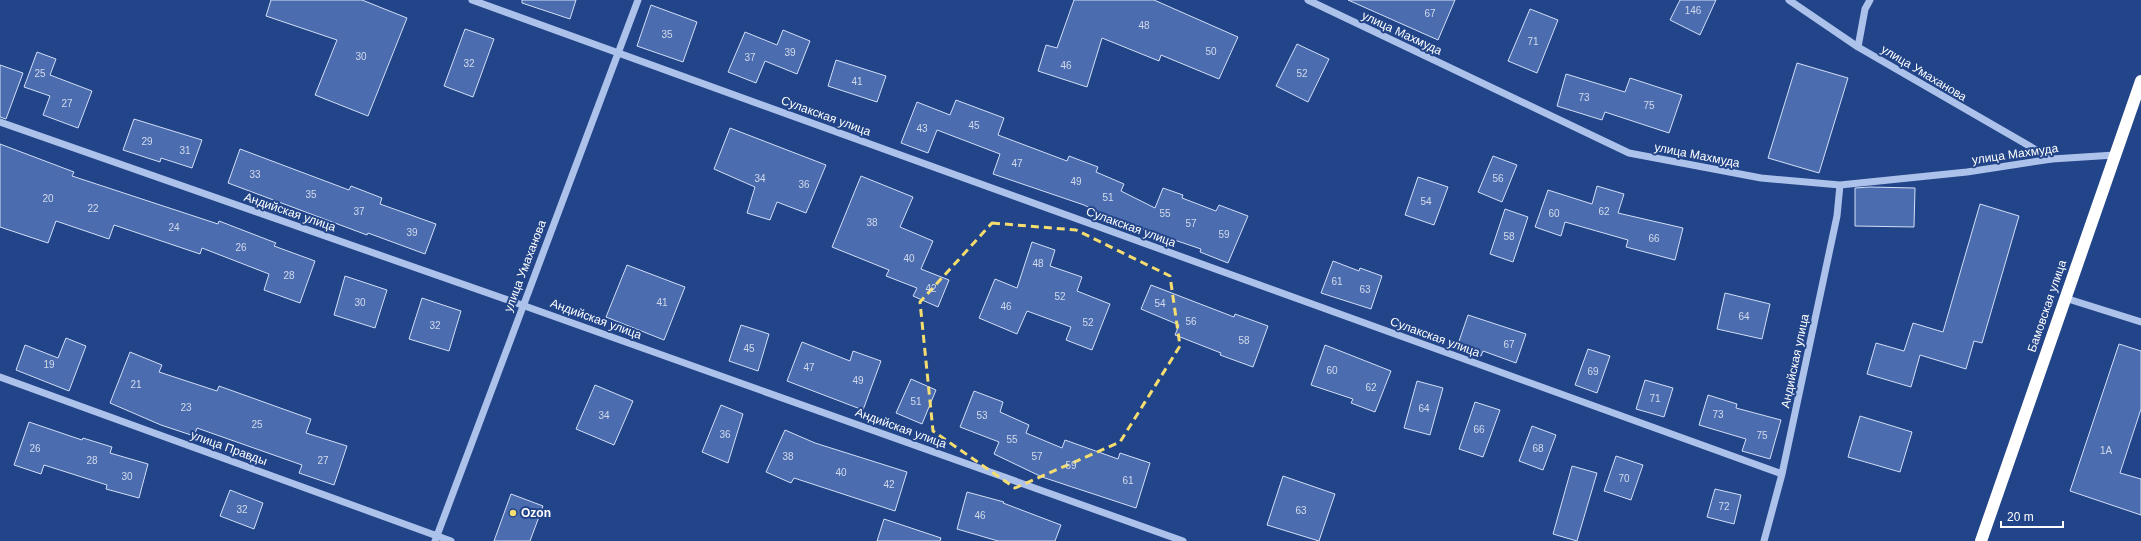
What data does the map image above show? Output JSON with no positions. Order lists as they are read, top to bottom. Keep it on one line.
{"streets":{"highway":["Бамовская улица"],"street":["улица Махмуда","улица Умаханова","Сулакская улица","Андийская улица","улица Правды"]},"crossings":[["улица Махмуда","улица Умаханова"],["улица Махмуда","Андийская улица"],["улица Махмуда","Бамовская улица"],["улица Умаханова","Сулакская улица"],["улица Умаханова","Андийская улица"],["улица Умаханова","улица Правды"],["Сулакская улица","Андийская улица"]],"places":["Ozon"],"house_numbers":["146","67","48","35","71","50","39","30","37","32","46","25","52","41","73","27","75","45","43","29","31","47","33","34","56","49","36","35","51","20","54","22","37","62","55","60","38","57","24","39","59","58","66","26","40","48","28","61","42","63","52","30","41","54","46","64","56","52","32","58","67","45","19","47","60","69","49","21","62","71","51","23","64","73","34","53","25","66","36","75","55","26","68","1А","38","57","28","27","59","40","30","70","61","42","72","32","63","46"],"scale_bar":"20 m"}
